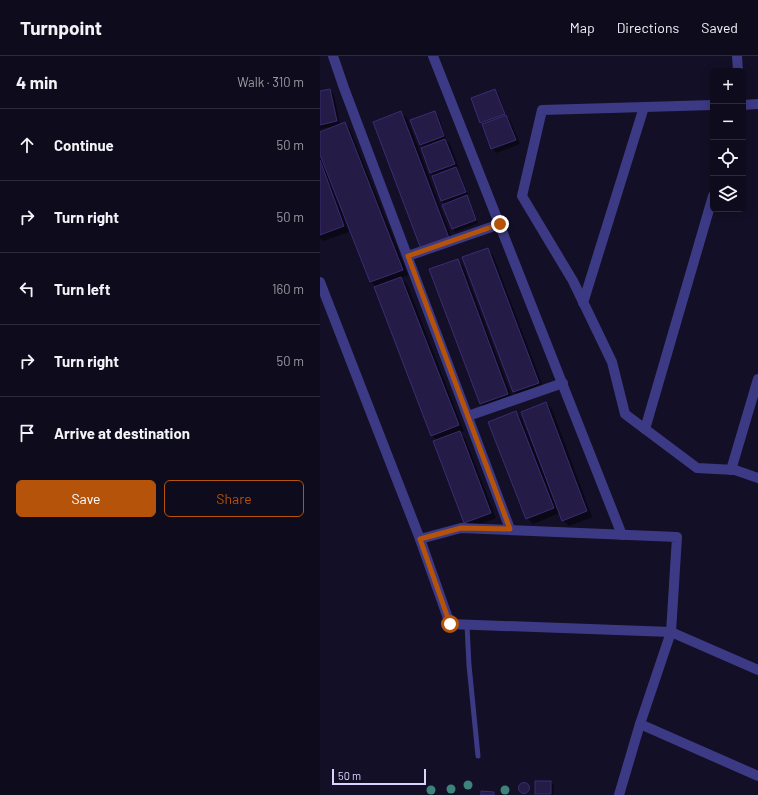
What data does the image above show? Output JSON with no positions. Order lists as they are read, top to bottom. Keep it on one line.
{"scale_bar":"50 m","page":{"header":"Turnpoint","nav":["Map","Directions","Saved"],"heading":["4 min","Walk · 310 m"],"map_buttons":["+","−"],"list":[["Continue","50 m"],["Turn right","50 m"],["Turn left","160 m"],["Turn right","50 m"],"Arrive at destination"],"buttons":["Save","Share"],"scale":"50 m"}}
